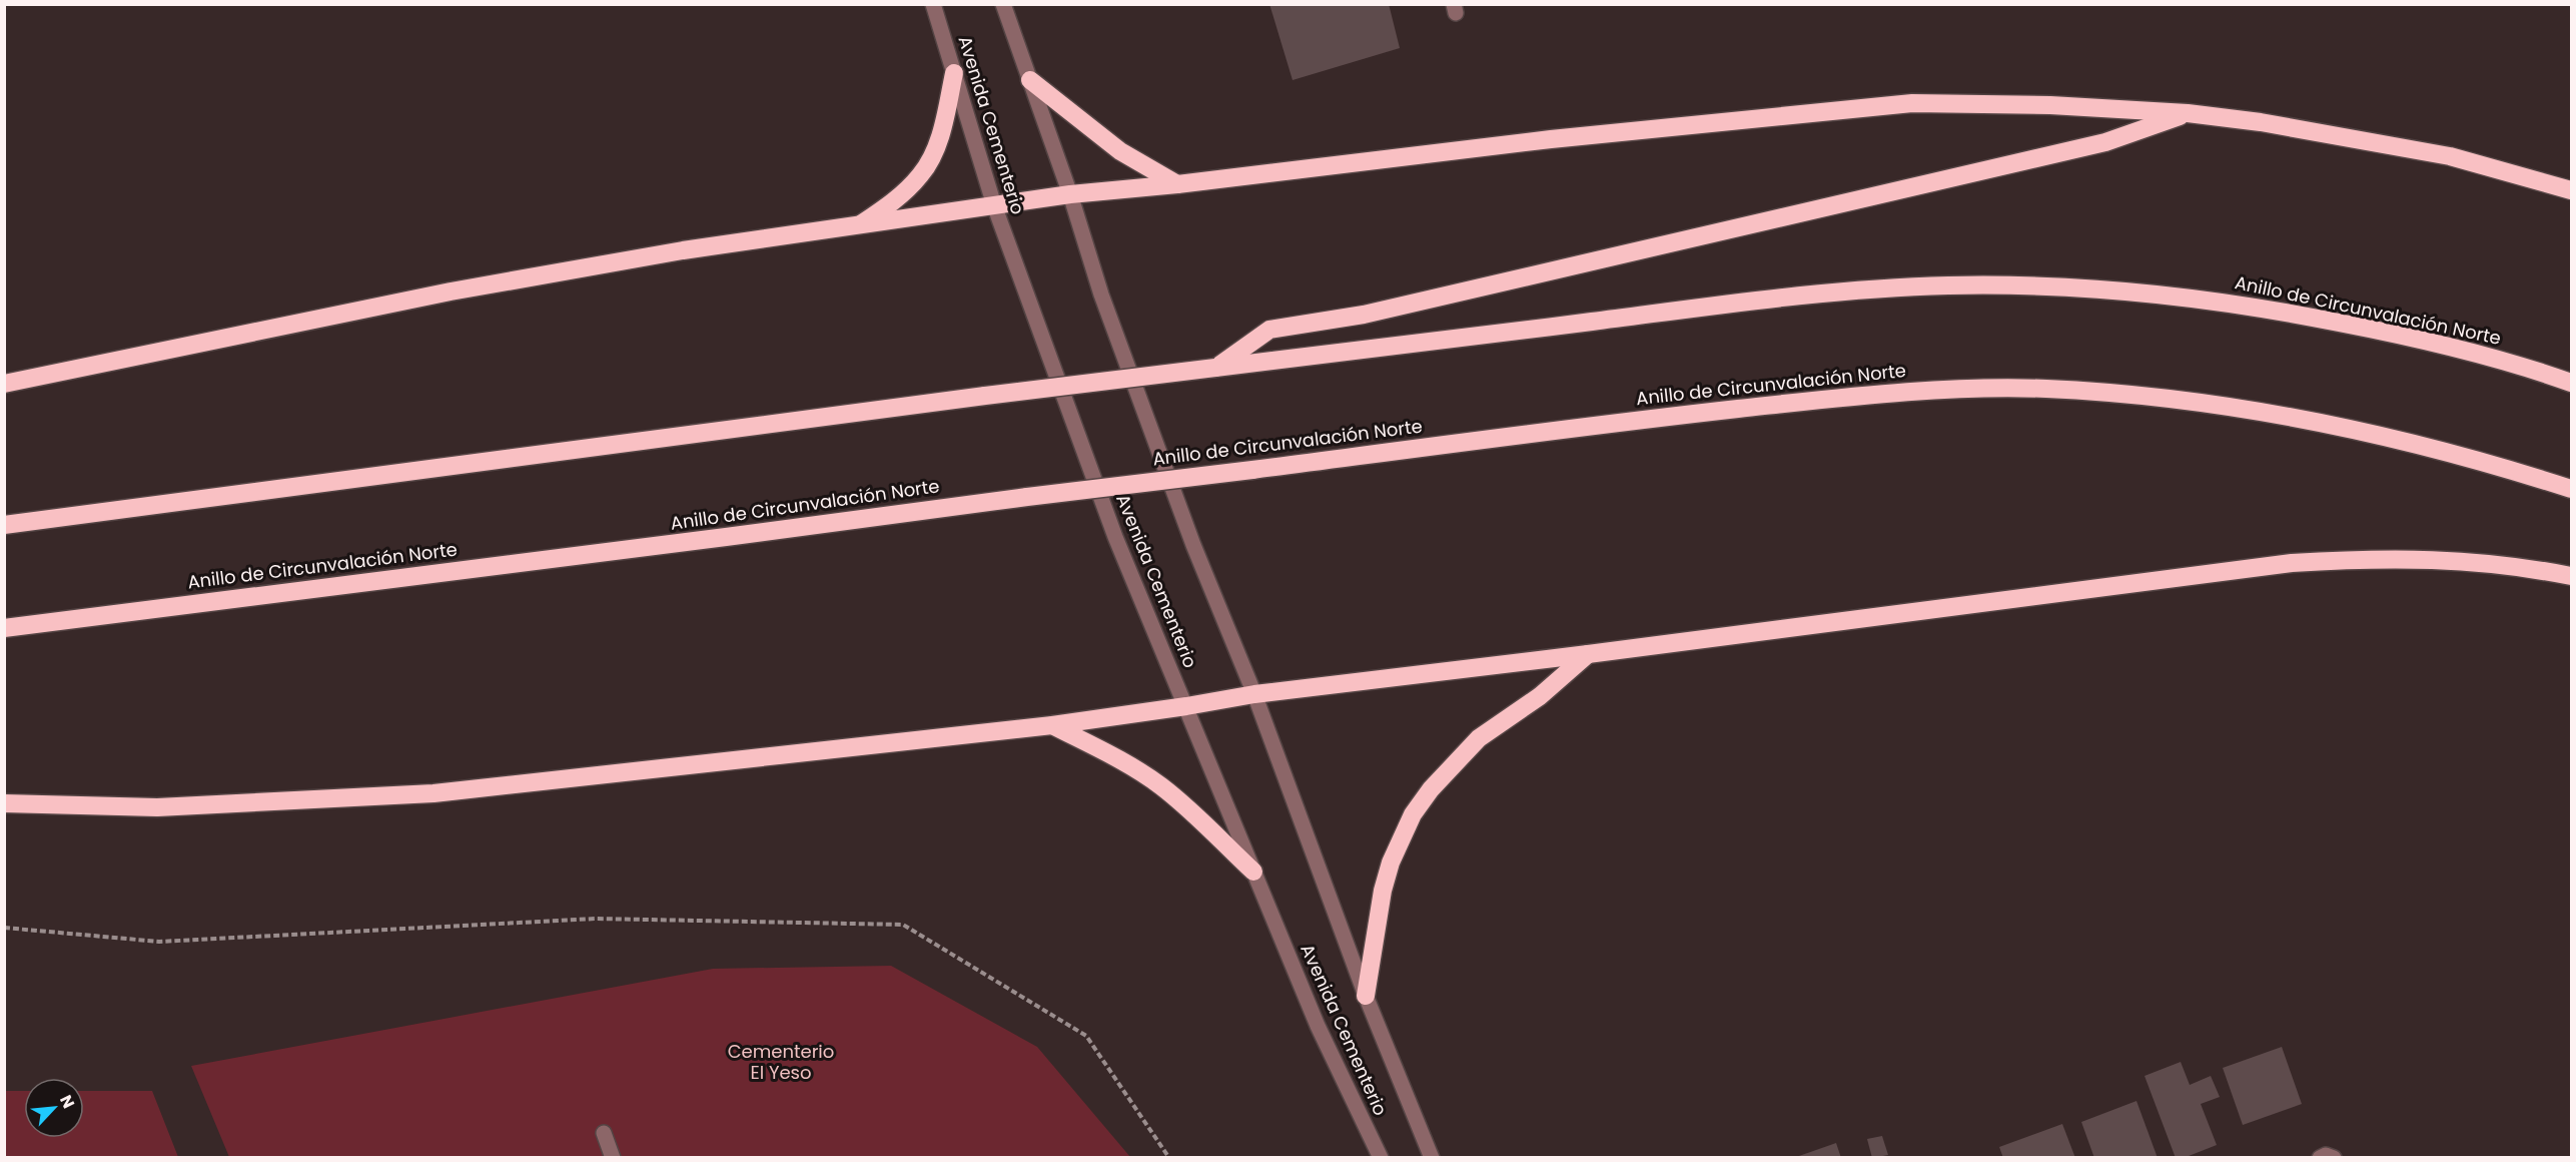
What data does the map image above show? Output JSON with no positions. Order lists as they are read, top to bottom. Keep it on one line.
{"streets":{"highway":["Anillo de Circunvalación Norte"],"street":["Avenida Cementerio"]},"parks":["Cementerio El Yeso"],"north":"top right"}
